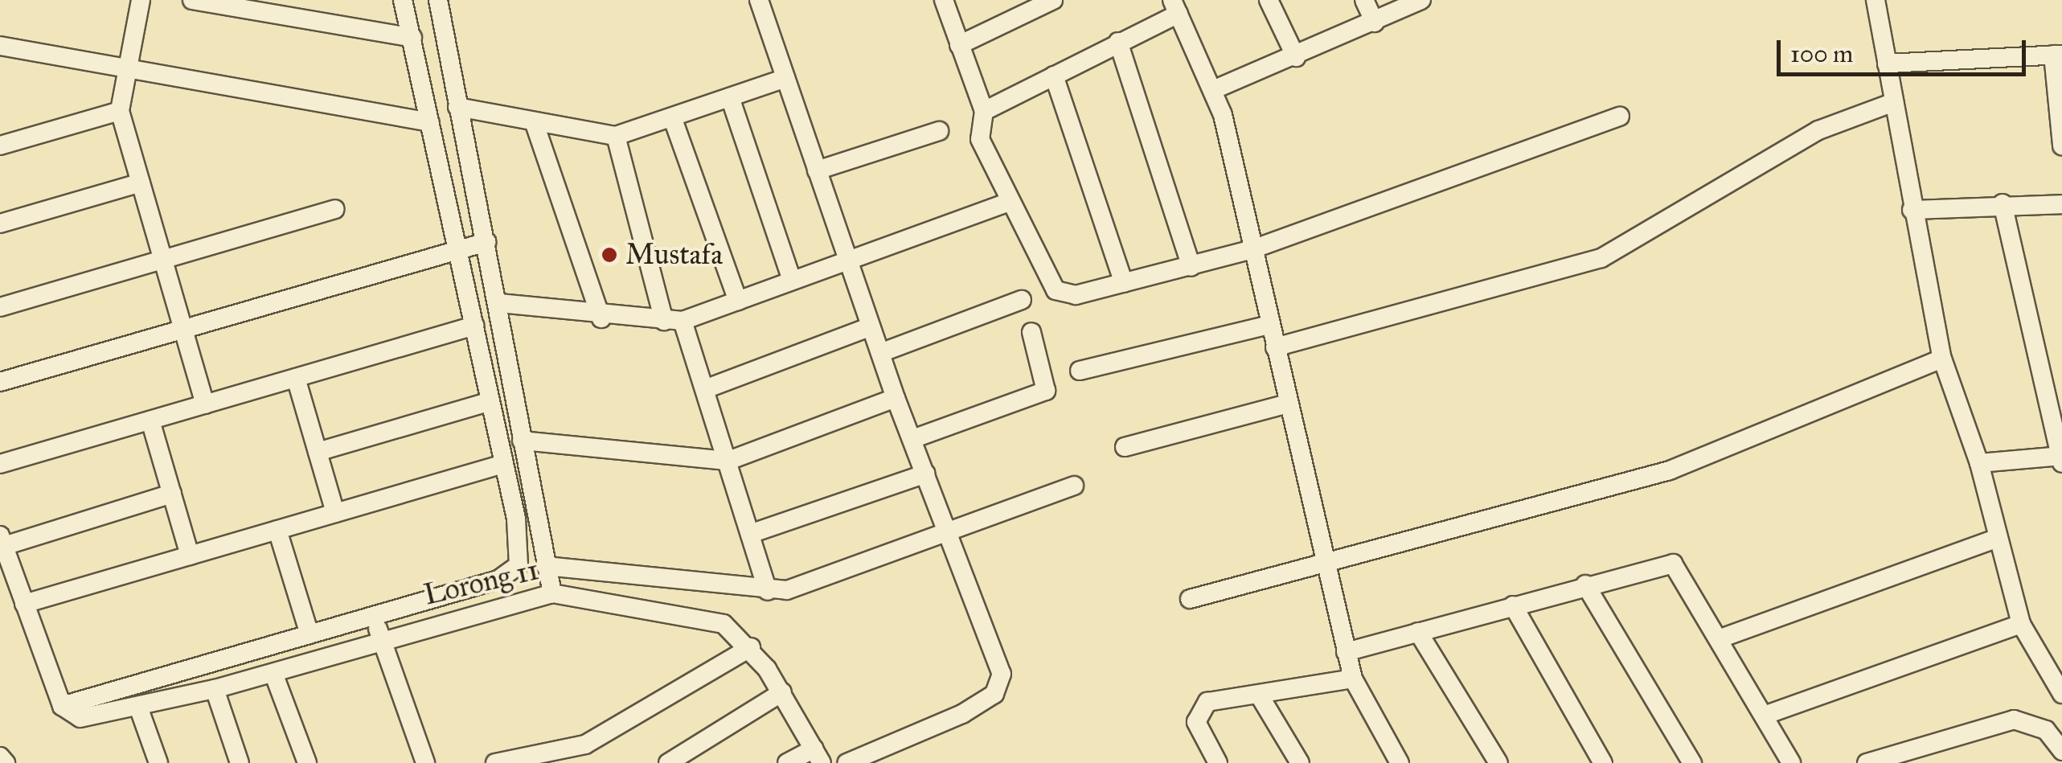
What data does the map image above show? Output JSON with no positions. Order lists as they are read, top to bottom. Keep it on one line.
{"streets":{"street":["Lorong 11"]},"places":["Mustafa"],"scale_bar":"100 m"}
